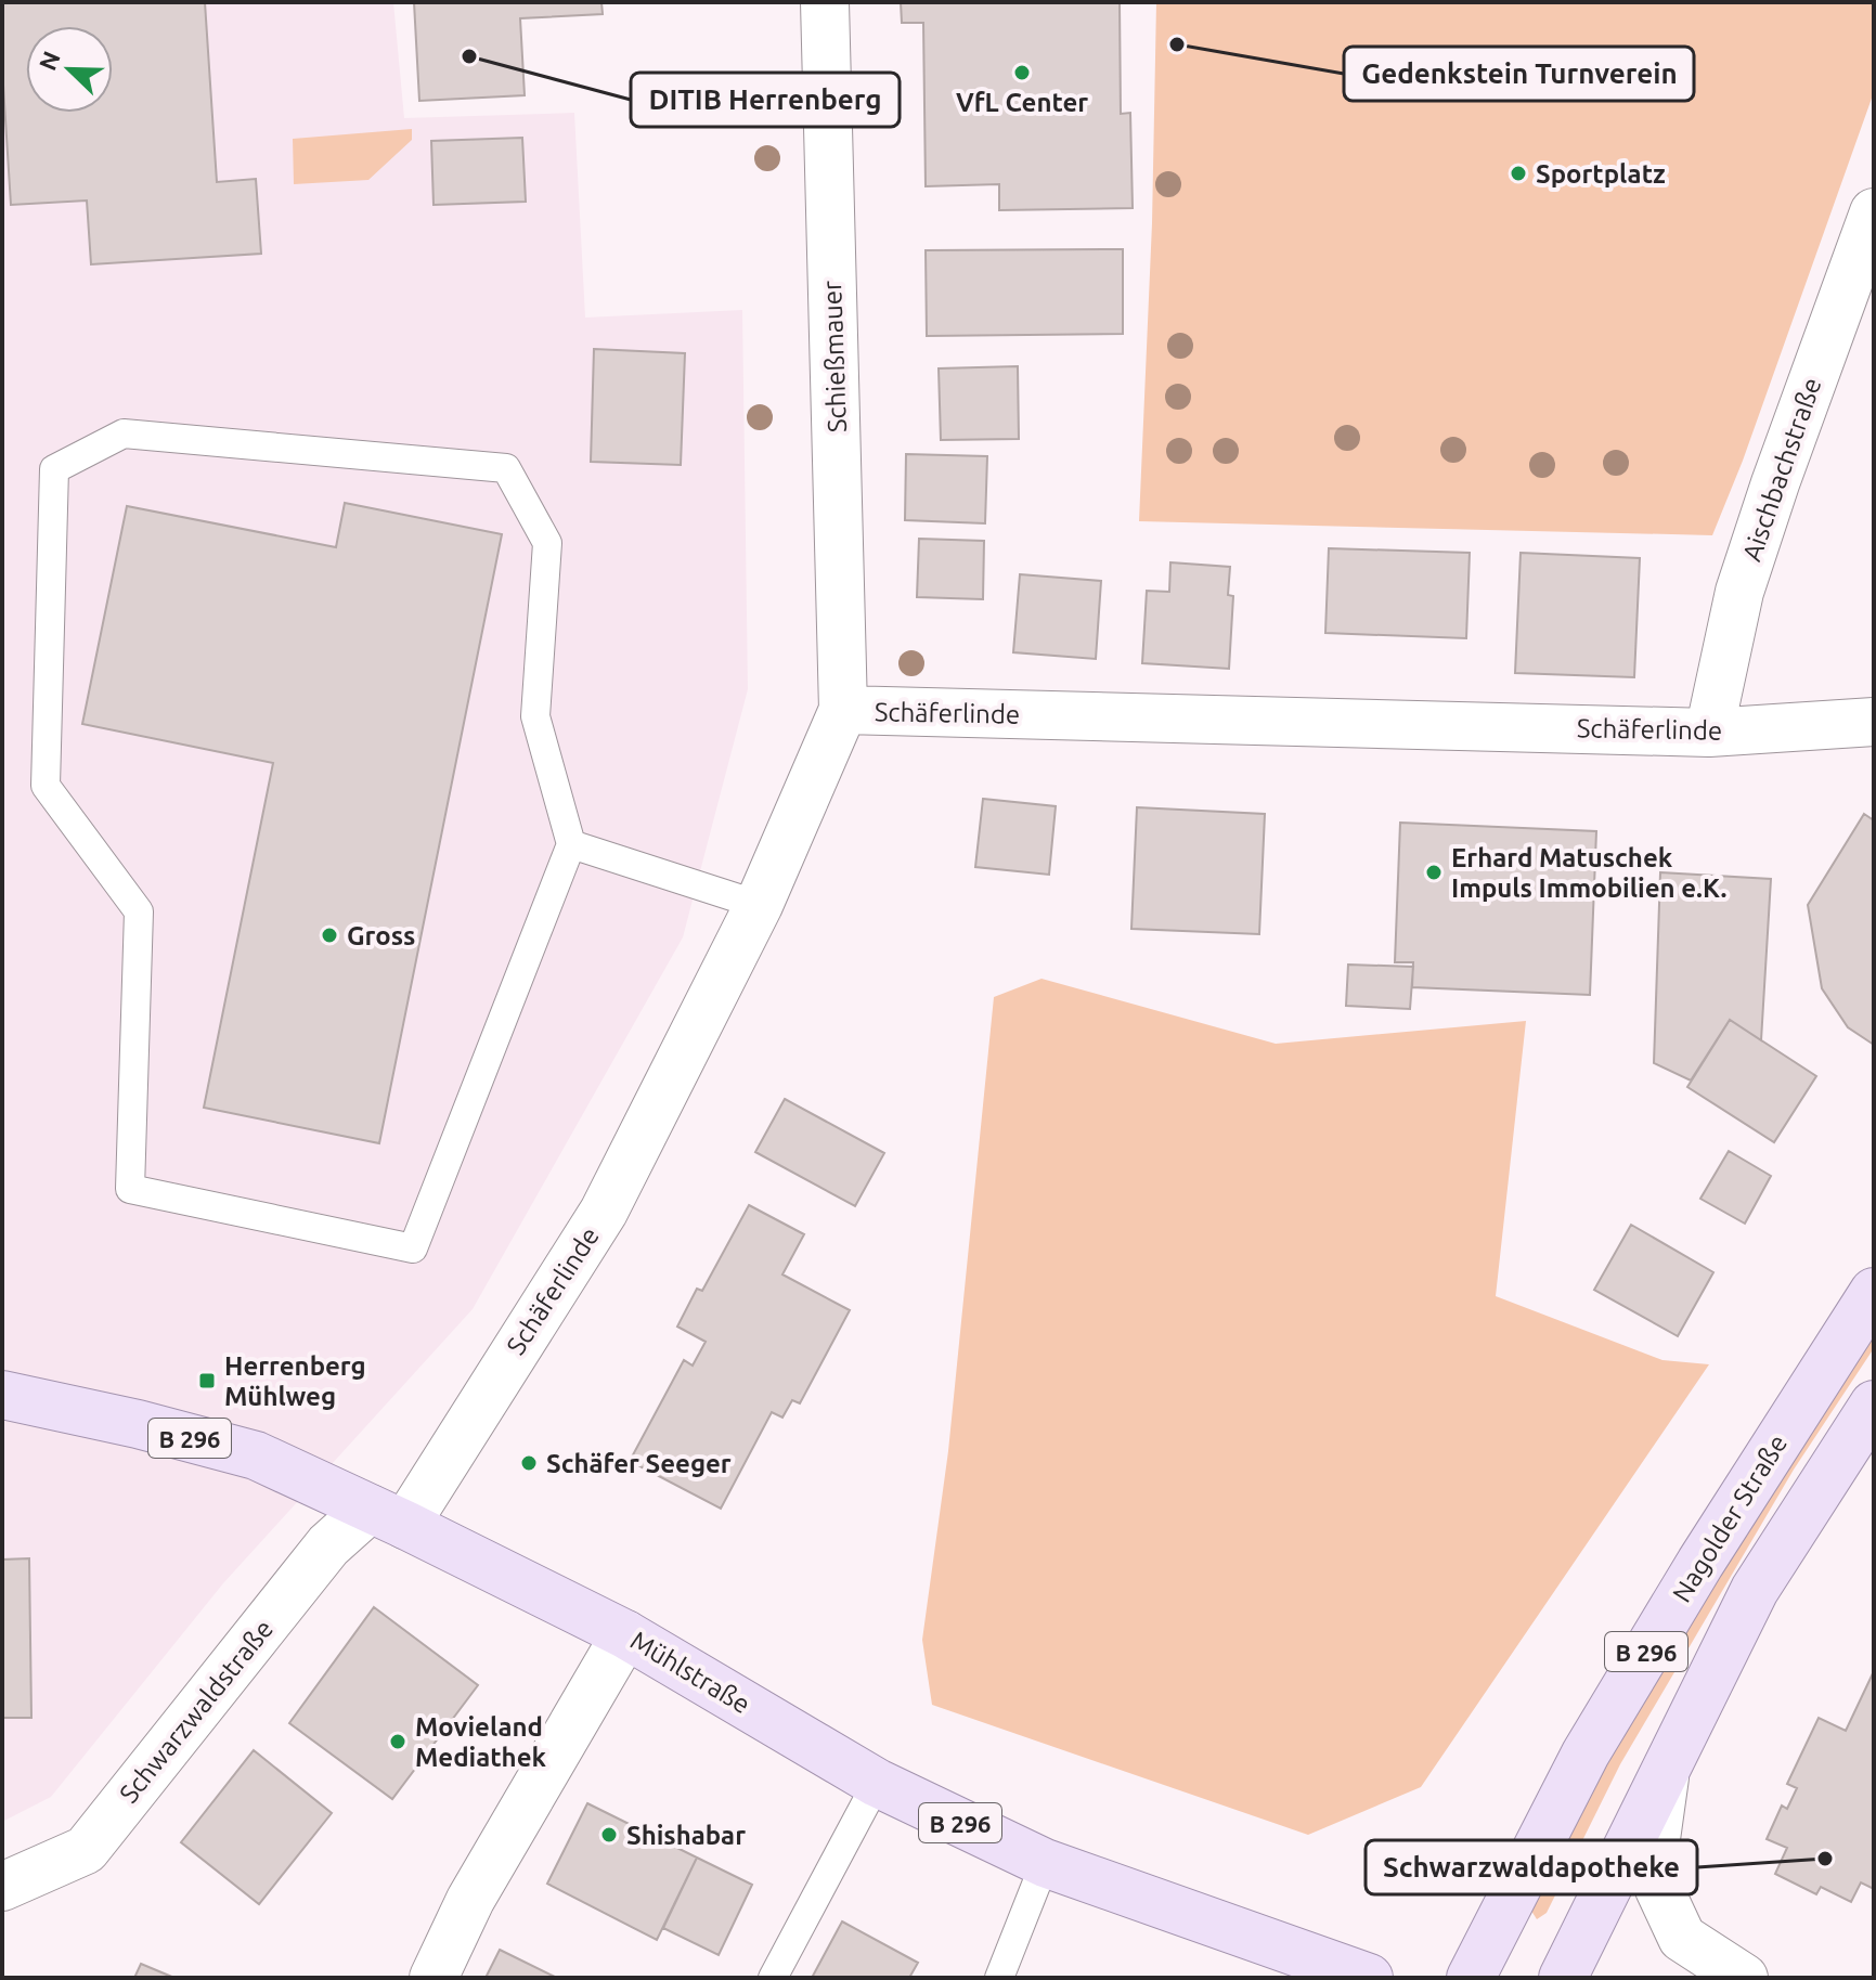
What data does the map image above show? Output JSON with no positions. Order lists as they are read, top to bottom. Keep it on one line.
{"streets":{"main road":["B 296","Nagolder Straße","Mühlstraße"],"street":["Schießmauer","Aischbachstraße","Schäferlinde","Schwarzwaldstraße"]},"crossings":[["Schießmauer","Schäferlinde"],["Aischbachstraße","Schäferlinde"],["Schäferlinde","Mühlstraße"],["Schäferlinde","Schwarzwaldstraße"],["Mühlstraße","Schwarzwaldstraße"]],"places":{"other":["Gedenkstein Turnverein","DITIB Herrenberg","VfL Center","Sportplatz","Erhard Matuschek Impuls Immobilien e.K.","Gross","Schäfer Seeger","Movieland Mediathek","Shishabar","Schwarzwaldapotheke"],"transit":["Herrenberg Mühlweg"]},"north":"top left"}
